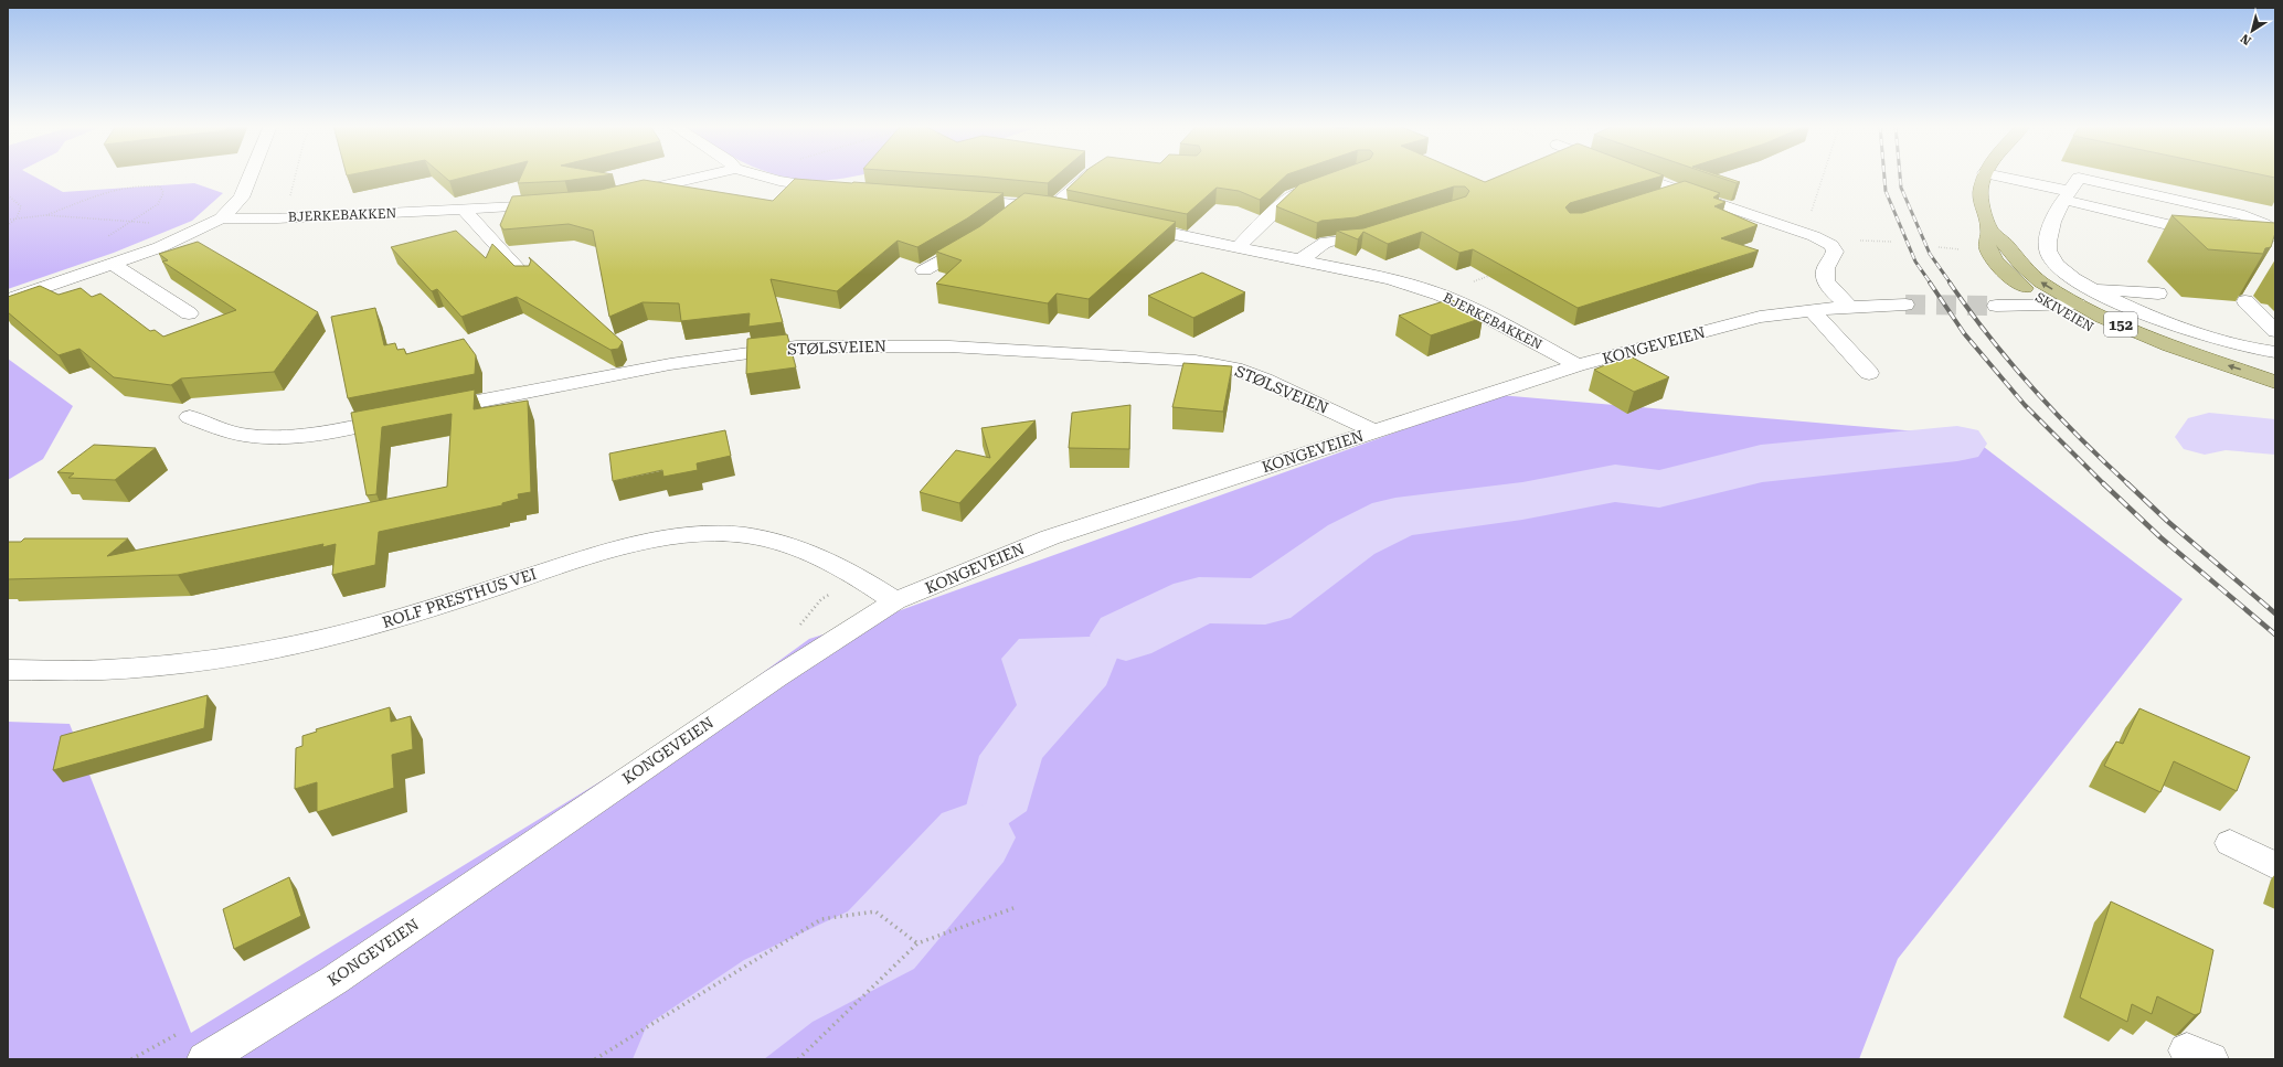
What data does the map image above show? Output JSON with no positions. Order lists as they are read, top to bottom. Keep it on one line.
{"streets":{"main road":["SKIVEIEN","152"],"street":["BJERKEBAKKEN","KONGEVEIEN","STØLSVEIEN","ROLF PRESTHUS VEI"]},"crossings":[["BJERKEBAKKEN","KONGEVEIEN"],["KONGEVEIEN","STØLSVEIEN"],["KONGEVEIEN","ROLF PRESTHUS VEI"]],"north":"bottom left"}
